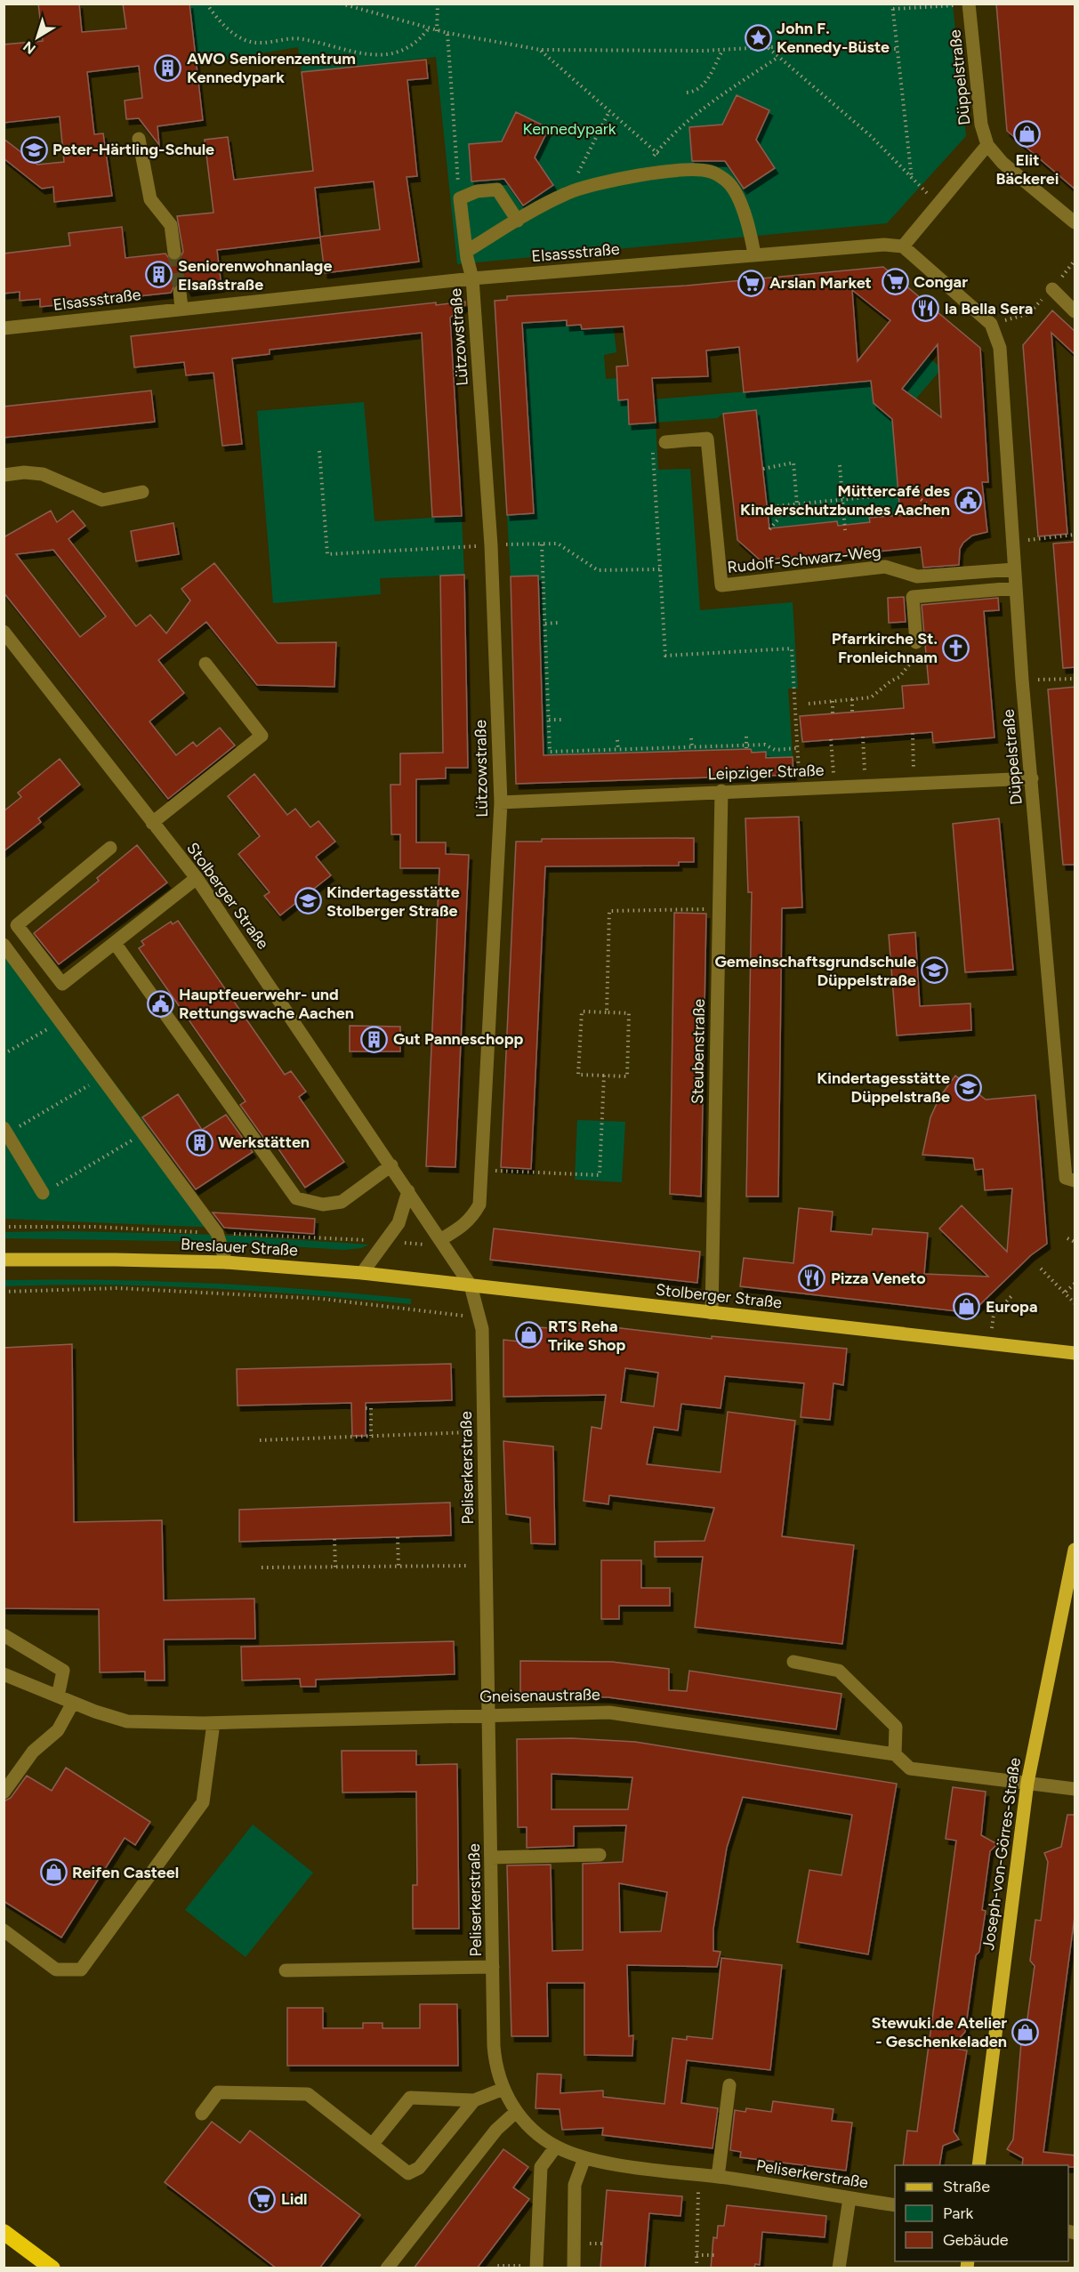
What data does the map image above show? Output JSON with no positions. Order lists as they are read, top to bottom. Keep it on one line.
{"streets":{"main road":["Stolberger Straße","Breslauer Straße","Joseph-von-Görres-Straße"],"street":["Düppelstraße","Elsassstraße","Lützowstraße","Rudolf-Schwarz-Weg","Leipziger Straße","Steubenstraße","Peliserkerstraße","Gneisenaustraße"]},"crossings":[["Düppelstraße","Elsassstraße"],["Düppelstraße","Rudolf-Schwarz-Weg"],["Düppelstraße","Leipziger Straße"],["Elsassstraße","Lützowstraße"],["Lützowstraße","Leipziger Straße"],["Lützowstraße","Stolberger Straße"],["Leipziger Straße","Steubenstraße"],["Stolberger Straße","Steubenstraße"],["Stolberger Straße","Breslauer Straße"],["Stolberger Straße","Peliserkerstraße"],["Breslauer Straße","Peliserkerstraße"],["Peliserkerstraße","Gneisenaustraße"],["Gneisenaustraße","Joseph-von-Görres-Straße"]],"parks":["Kennedypark"],"places":{"place":["John F. Kennedy-Büste"],"building":["AWO Seniorenzentrum Kennedypark","Seniorenwohnanlage Elsaßstraße","Gut Panneschopp","Werkstätten"],"shop":["Elit Bäckerei","Europa","RTS Reha Trike Shop","Reifen Casteel","Stewuki.de Atelier - Geschenkeladen"],"school or university":["Peter-Härtling-Schule","Kindertagesstätte Stolberger Straße","Gemeinschaftsgrundschule Düppelstraße","Kindertagesstätte Düppelstraße"],"supermarket":["Congar","Arslan Market","Lidl"],"restaurant":["la Bella Sera","Pizza Veneto"],"public building":["Müttercafé des Kinderschutzbundes Aachen","Hauptfeuerwehr- und Rettungswache Aachen"],"church":["Pfarrkirche St. Fronleichnam"]},"legend":["Straße","Park","Gebäude"],"north":"bottom left"}
